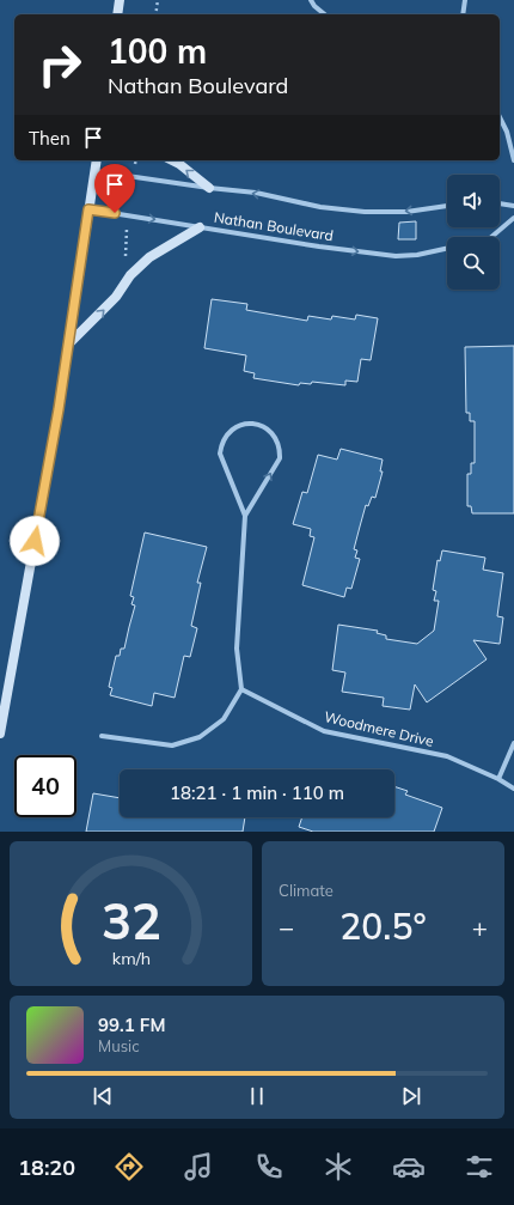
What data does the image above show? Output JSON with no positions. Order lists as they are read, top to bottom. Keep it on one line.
{"streets":{"street":["Nathan Boulevard","Woodmere Drive"]},"page":{"turn":["100 m","Nathan Boulevard"],"then":"Then","limit":"40","trip":"18:21 · 1 min · 110 m","tile":"Climate","heat":["−","20.5°","+"],"song":["99.1 FM","Music"],"tabs":"18:20","gauge":["32","km/h"]}}
